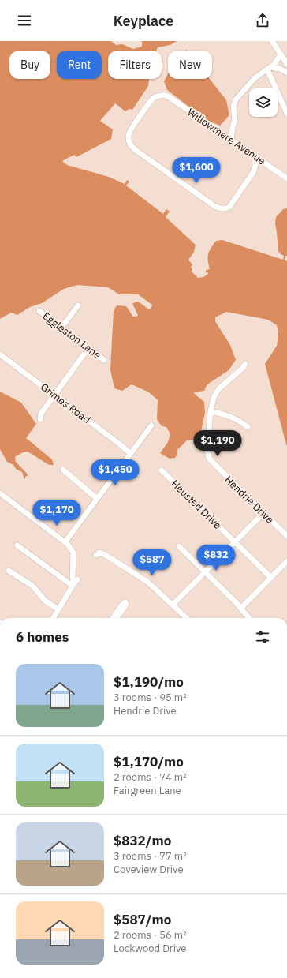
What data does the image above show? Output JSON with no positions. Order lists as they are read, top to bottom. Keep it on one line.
{"streets":{"street":["Willowmere Avenue","Eggleston Lane","Grimes Road","Hendrie Drive","Heusted Drive"]},"page":{"header":"Keyplace","chip":["Buy","Rent","Filters","New"],"price":["$1,600","$1,190","$1,450","$1,170","$832","$587"],"heading":"6 homes","list":[{"name":"$1,190/mo","note":"3 rooms · 95 m² · Hendrie Drive"},{"name":"$1,170/mo","note":"2 rooms · 74 m² · Fairgreen Lane"},{"name":"$832/mo","note":"3 rooms · 77 m² · Coveview Drive"},{"name":"$587/mo","note":"2 rooms · 56 m² · Lockwood Drive"}]}}
